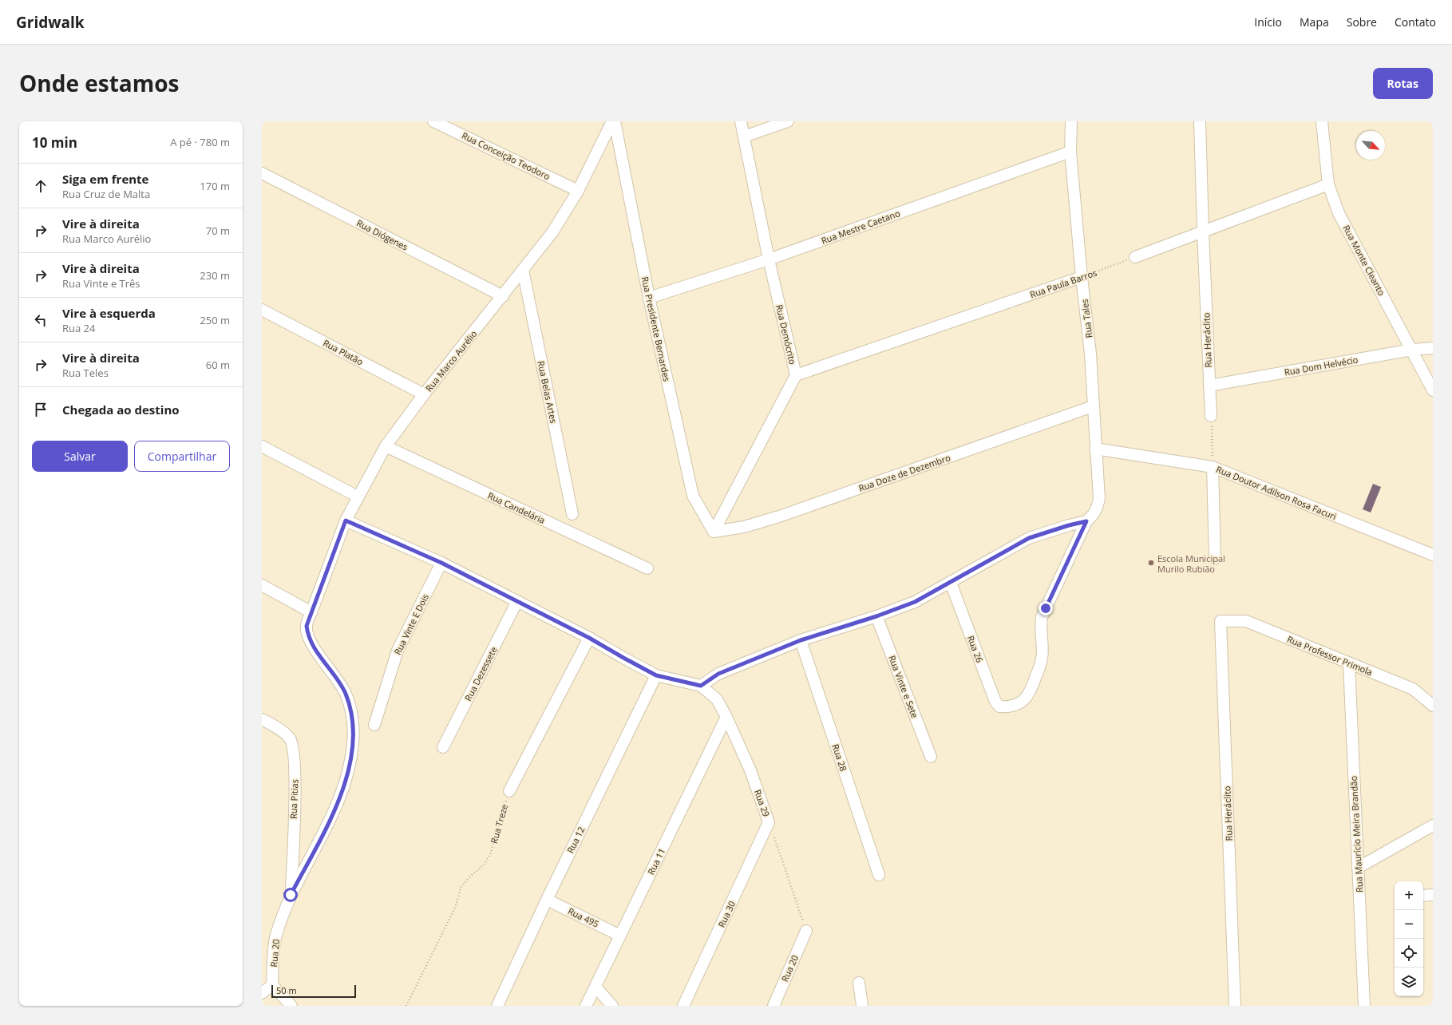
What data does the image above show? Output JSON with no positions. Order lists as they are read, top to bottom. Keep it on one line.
{"streets":{"street":["Rua Conceição Teodoro","Rua Mestre Caetano","Rua Diógenes","Rua Monte Cleanto","Rua Paula Barros","Rua Tales","Rua Presidente Bernardes","Rua Demócrito","Rua Heráclito","Rua Platão","Rua Marco Aurélio","Rua Dom Helvécio","Rua Belas Artes","Rua Doze de Dezembro","Rua Doutor Adilson Rosa Facuri","Rua Candelária","Rua Vinte E Dois","Rua 26","Rua Professor Primola","Rua Dezessete","Rua Vinte e Sete","Rua 28","Rua Pitias","Rua 29","Rua Maurício Meira Brandão","Rua 12","Rua 11","Rua 30","Rua 495","Rua 20"],"path":["Rua Treze"]},"crossings":[["Rua Conceição Teodoro","Rua Marco Aurélio"],["Rua Mestre Caetano","Rua Tales"],["Rua Mestre Caetano","Rua Presidente Bernardes"],["Rua Mestre Caetano","Rua Demócrito"],["Rua Diógenes","Rua Marco Aurélio"],["Rua Monte Cleanto","Rua Dom Helvécio"],["Rua Paula Barros","Rua Tales"],["Rua Paula Barros","Rua Demócrito"],["Rua Tales","Rua Doze de Dezembro"],["Rua Tales","Rua Doutor Adilson Rosa Facuri"],["Rua Tales","Rua 26"],["Rua Presidente Bernardes","Rua Demócrito"],["Rua Presidente Bernardes","Rua Marco Aurélio"],["Rua Presidente Bernardes","Rua Doze de Dezembro"],["Rua Demócrito","Rua Doze de Dezembro"],["Rua Heráclito","Rua Dom Helvécio"],["Rua Heráclito","Rua Professor Primola"],["Rua Platão","Rua Marco Aurélio"],["Rua Marco Aurélio","Rua Belas Artes"],["Rua Marco Aurélio","Rua Candelária"],["Rua Marco Aurélio","Rua Pitias"],["Rua Marco Aurélio","Rua 20"],["Rua Professor Primola","Rua Maurício Meira Brandão"],["Rua Pitias","Rua 20"],["Rua 29","Rua 11"],["Rua 29","Rua 30"],["Rua 29","Rua 20"],["Rua 12","Rua 495"],["Rua 11","Rua 495"]],"places":["Escola Municipal Murilo Rubião"],"scale_bar":"50 m","north":"bottom right","page":{"header":"Gridwalk","nav":["Início","Mapa","Sobre","Contato"],"title":"Onde estamos","buttons":["Rotas",["Salvar","Compartilhar"]],"heading":["10 min","A pé · 780 m"],"list":[["Siga em frente","Rua Cruz de Malta","170 m"],["Vire à direita","Rua Marco Aurélio","70 m"],["Vire à direita","Rua Vinte e Três","230 m"],["Vire à esquerda","Rua 24","250 m"],["Vire à direita","Rua Teles","60 m"],"Chegada ao destino"],"map_buttons":["+","−"],"scale":"50 m"}}
